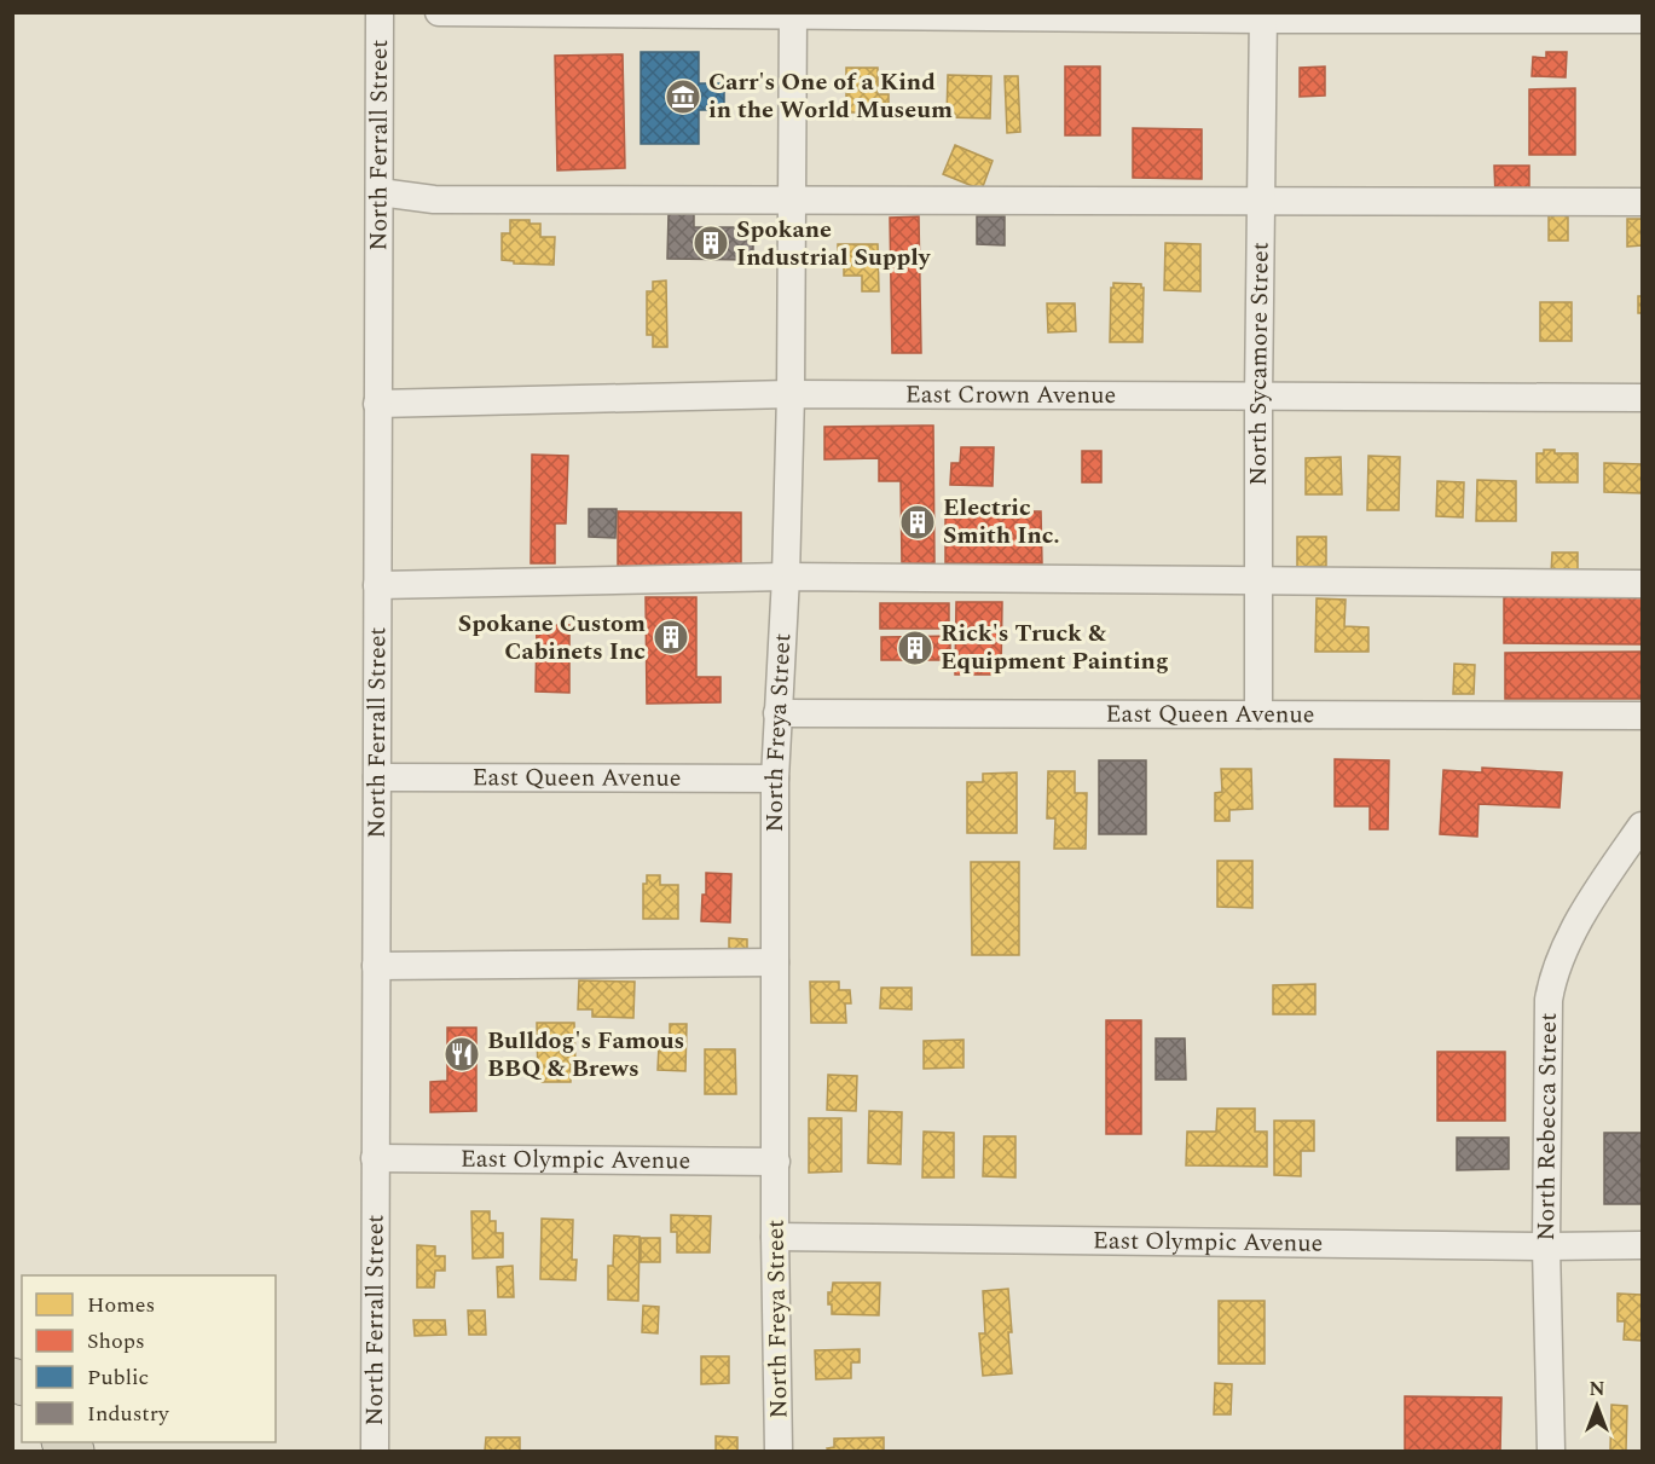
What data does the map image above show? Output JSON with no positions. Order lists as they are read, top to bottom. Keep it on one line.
{"streets":{"street":["North Ferrall Street","North Sycamore Street","East Crown Avenue","East Queen Avenue","North Freya Street","North Rebecca Street","East Olympic Avenue"]},"crossings":[["North Ferrall Street","East Crown Avenue"],["North Ferrall Street","East Queen Avenue"],["North Ferrall Street","East Olympic Avenue"],["North Sycamore Street","East Crown Avenue"],["North Sycamore Street","East Queen Avenue"],["East Crown Avenue","North Freya Street"],["East Queen Avenue","North Freya Street"],["North Freya Street","East Olympic Avenue"],["North Rebecca Street","East Olympic Avenue"]],"places":{"museum":["Carr's One of a Kind in the World Museum"],"building":["Spokane Industrial Supply","Electric Smith Inc.","Spokane Custom Cabinets Inc","Rick's Truck & Equipment Painting"],"restaurant":["Bulldog's Famous BBQ & Brews"]},"legend":["Homes","Shops","Public","Industry"],"north":"top"}
